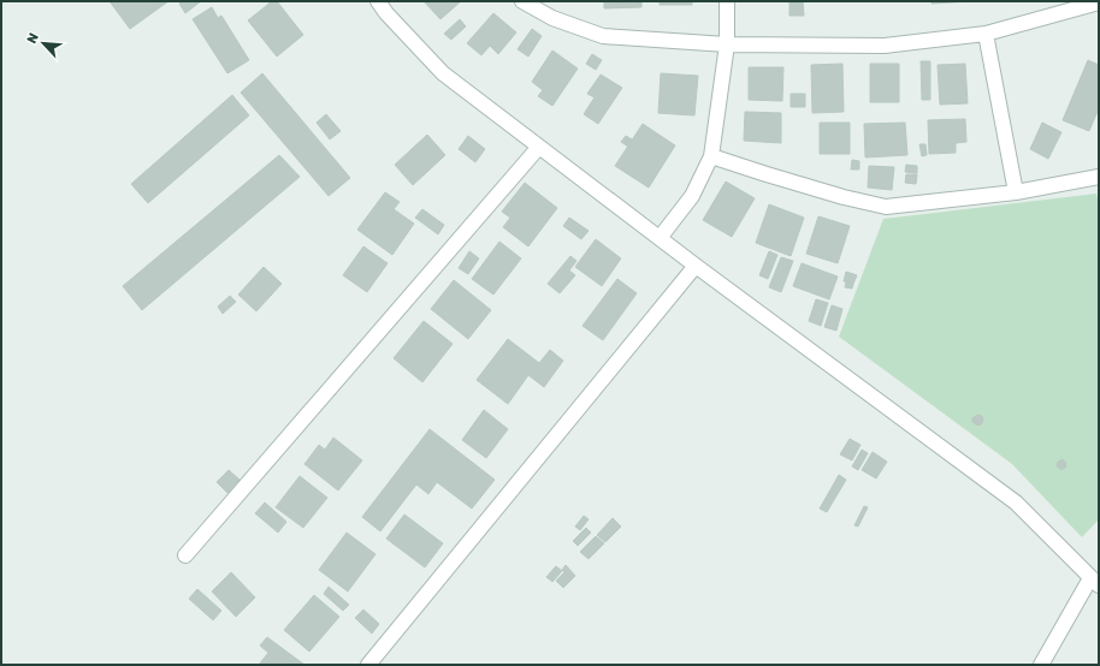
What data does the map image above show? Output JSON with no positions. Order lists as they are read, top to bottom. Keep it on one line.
{"north":"top left"}
